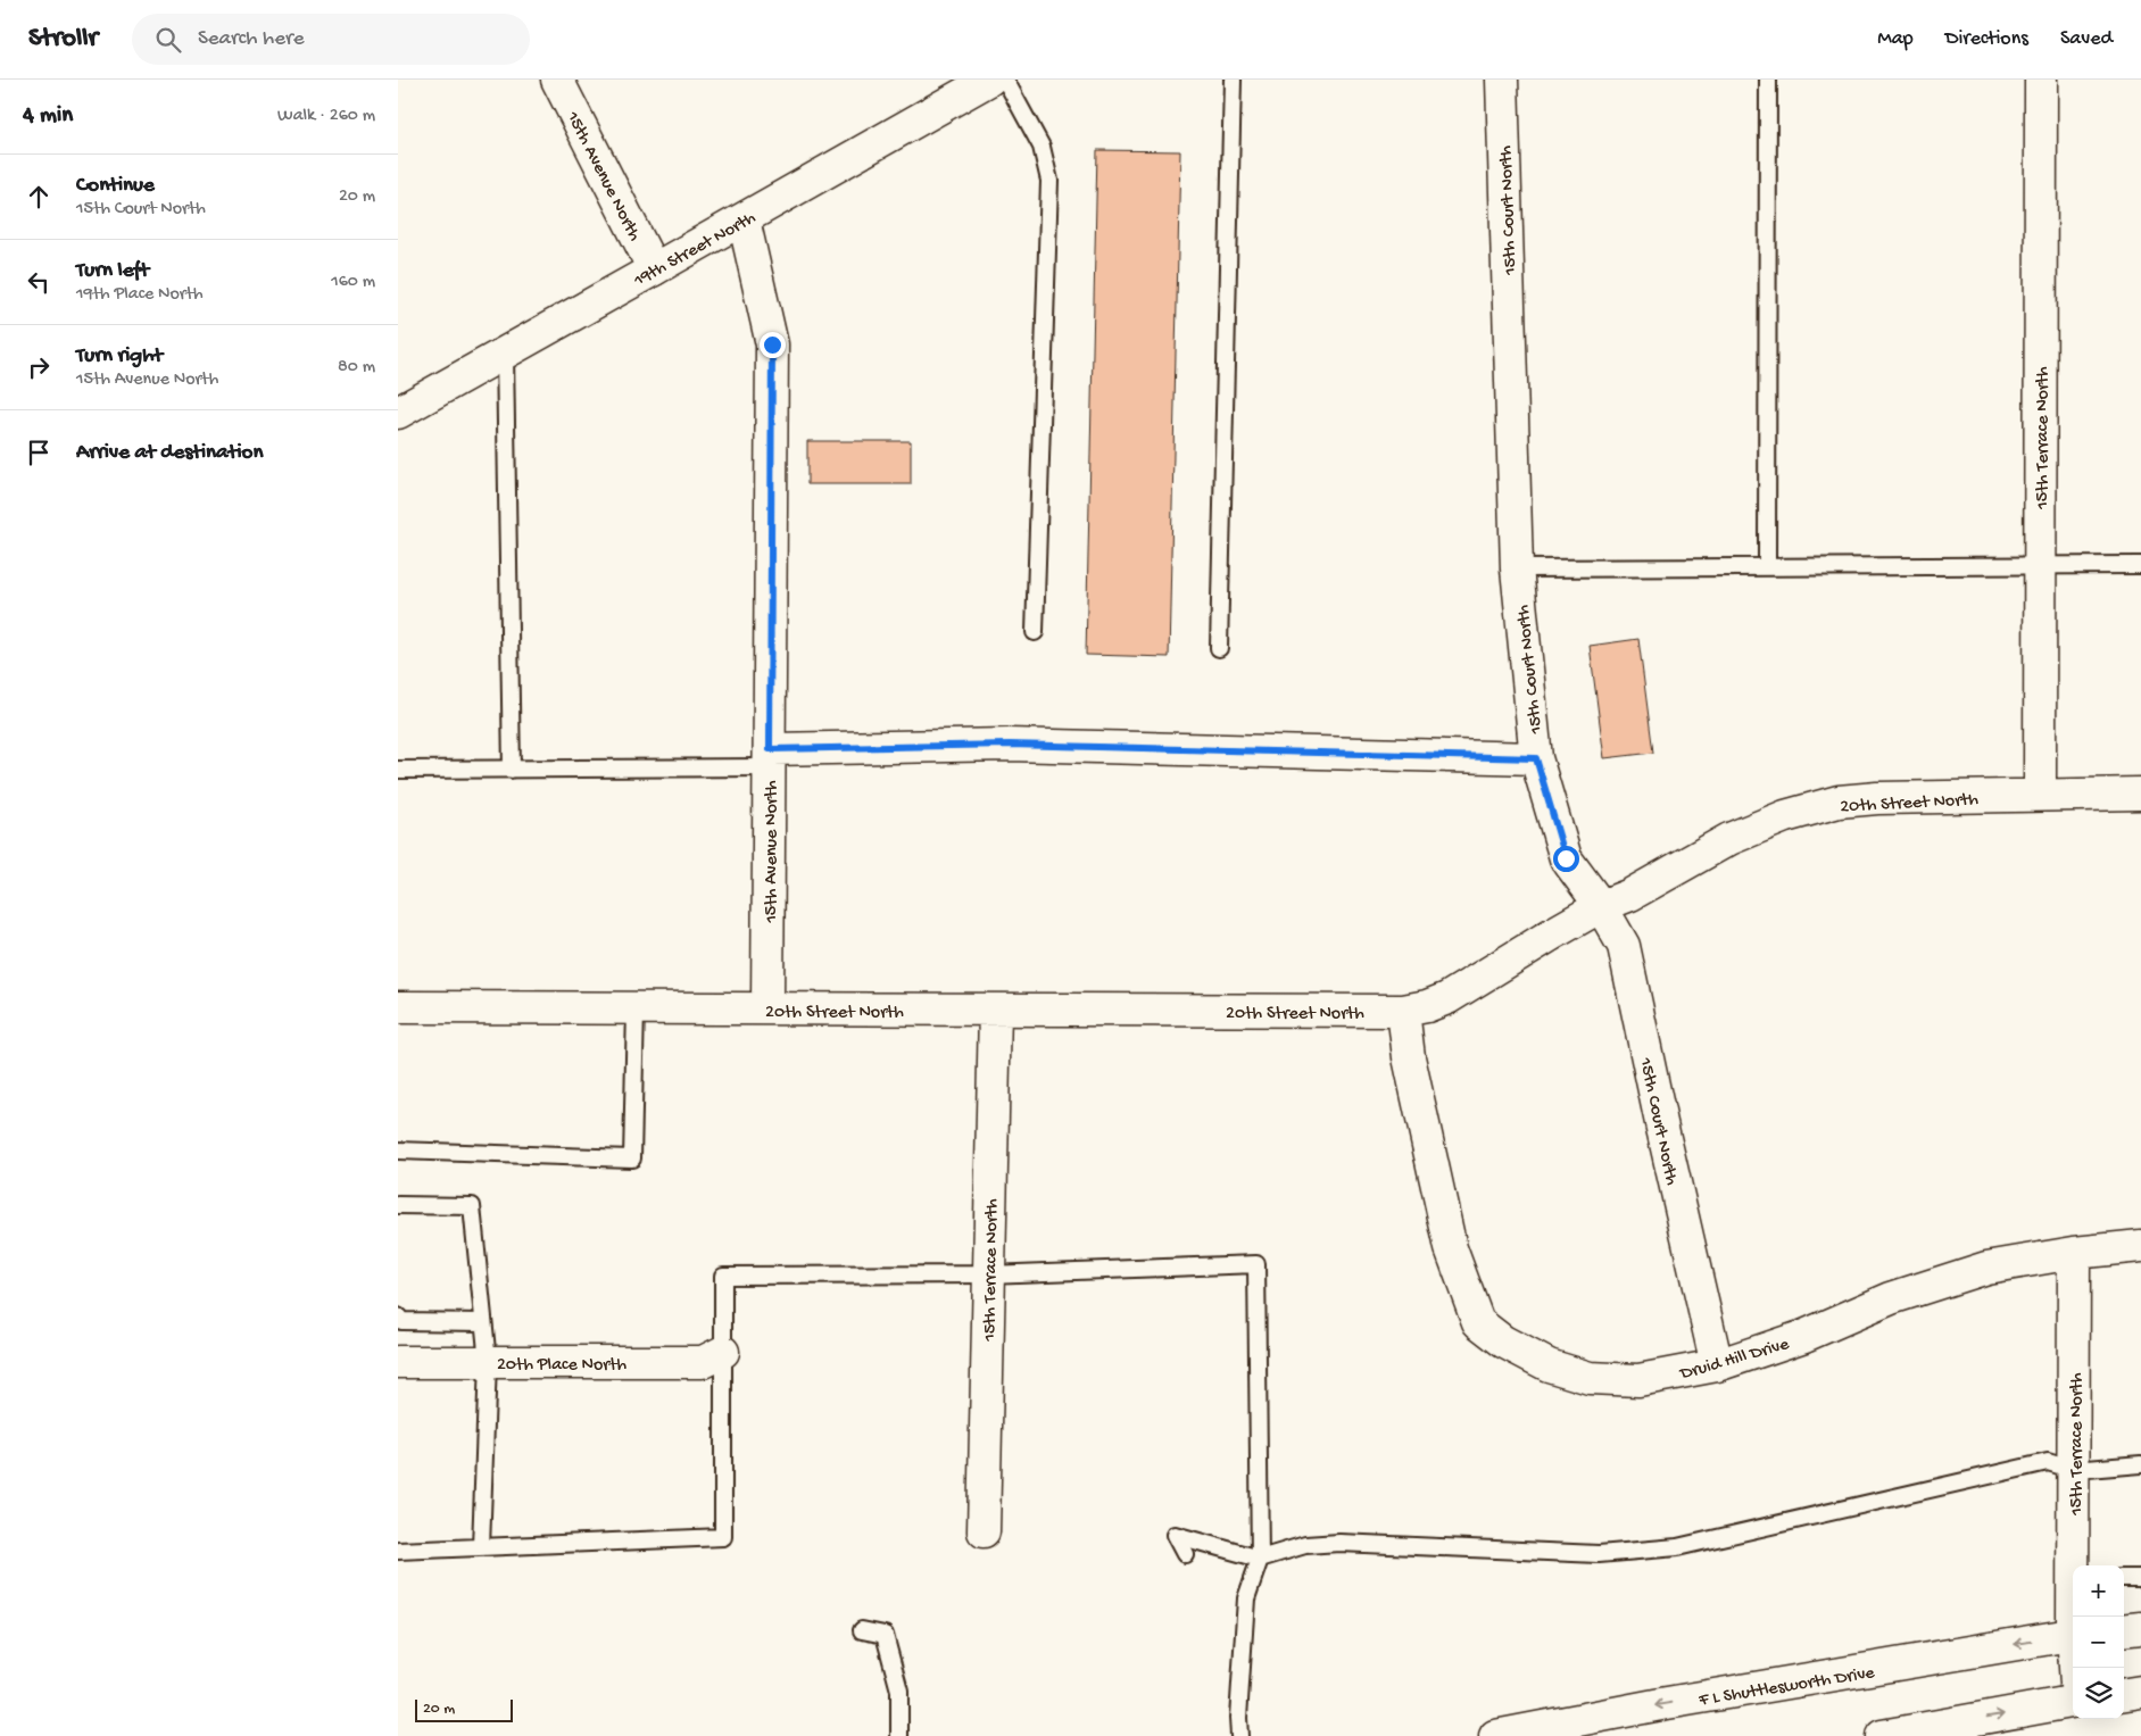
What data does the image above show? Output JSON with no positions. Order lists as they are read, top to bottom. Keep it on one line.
{"streets":{"street":["15th Avenue North","15th Court North","19th Street North","15th Terrace North","20th Street North","Druid Hill Drive","20th Place North","F L Shuttlesworth Drive"]},"crossings":[["15th Avenue North","19th Street North"],["15th Avenue North","20th Street North"],["15th Court North","20th Street North"],["15th Court North","Druid Hill Drive"],["15th Terrace North","20th Street North"],["15th Terrace North","Druid Hill Drive"],["20th Street North","Druid Hill Drive"]],"scale_bar":"20 m","page":{"header":"Strollr","search":"Search here","nav":["Map","Directions","Saved"],"heading":["4 min","Walk · 260 m"],"list":[["Continue","15th Court North","20 m"],["Turn left","19th Place North","160 m"],["Turn right","15th Avenue North","80 m"],"Arrive at destination"],"map_buttons":["+","−"],"scale":"20 m"}}
